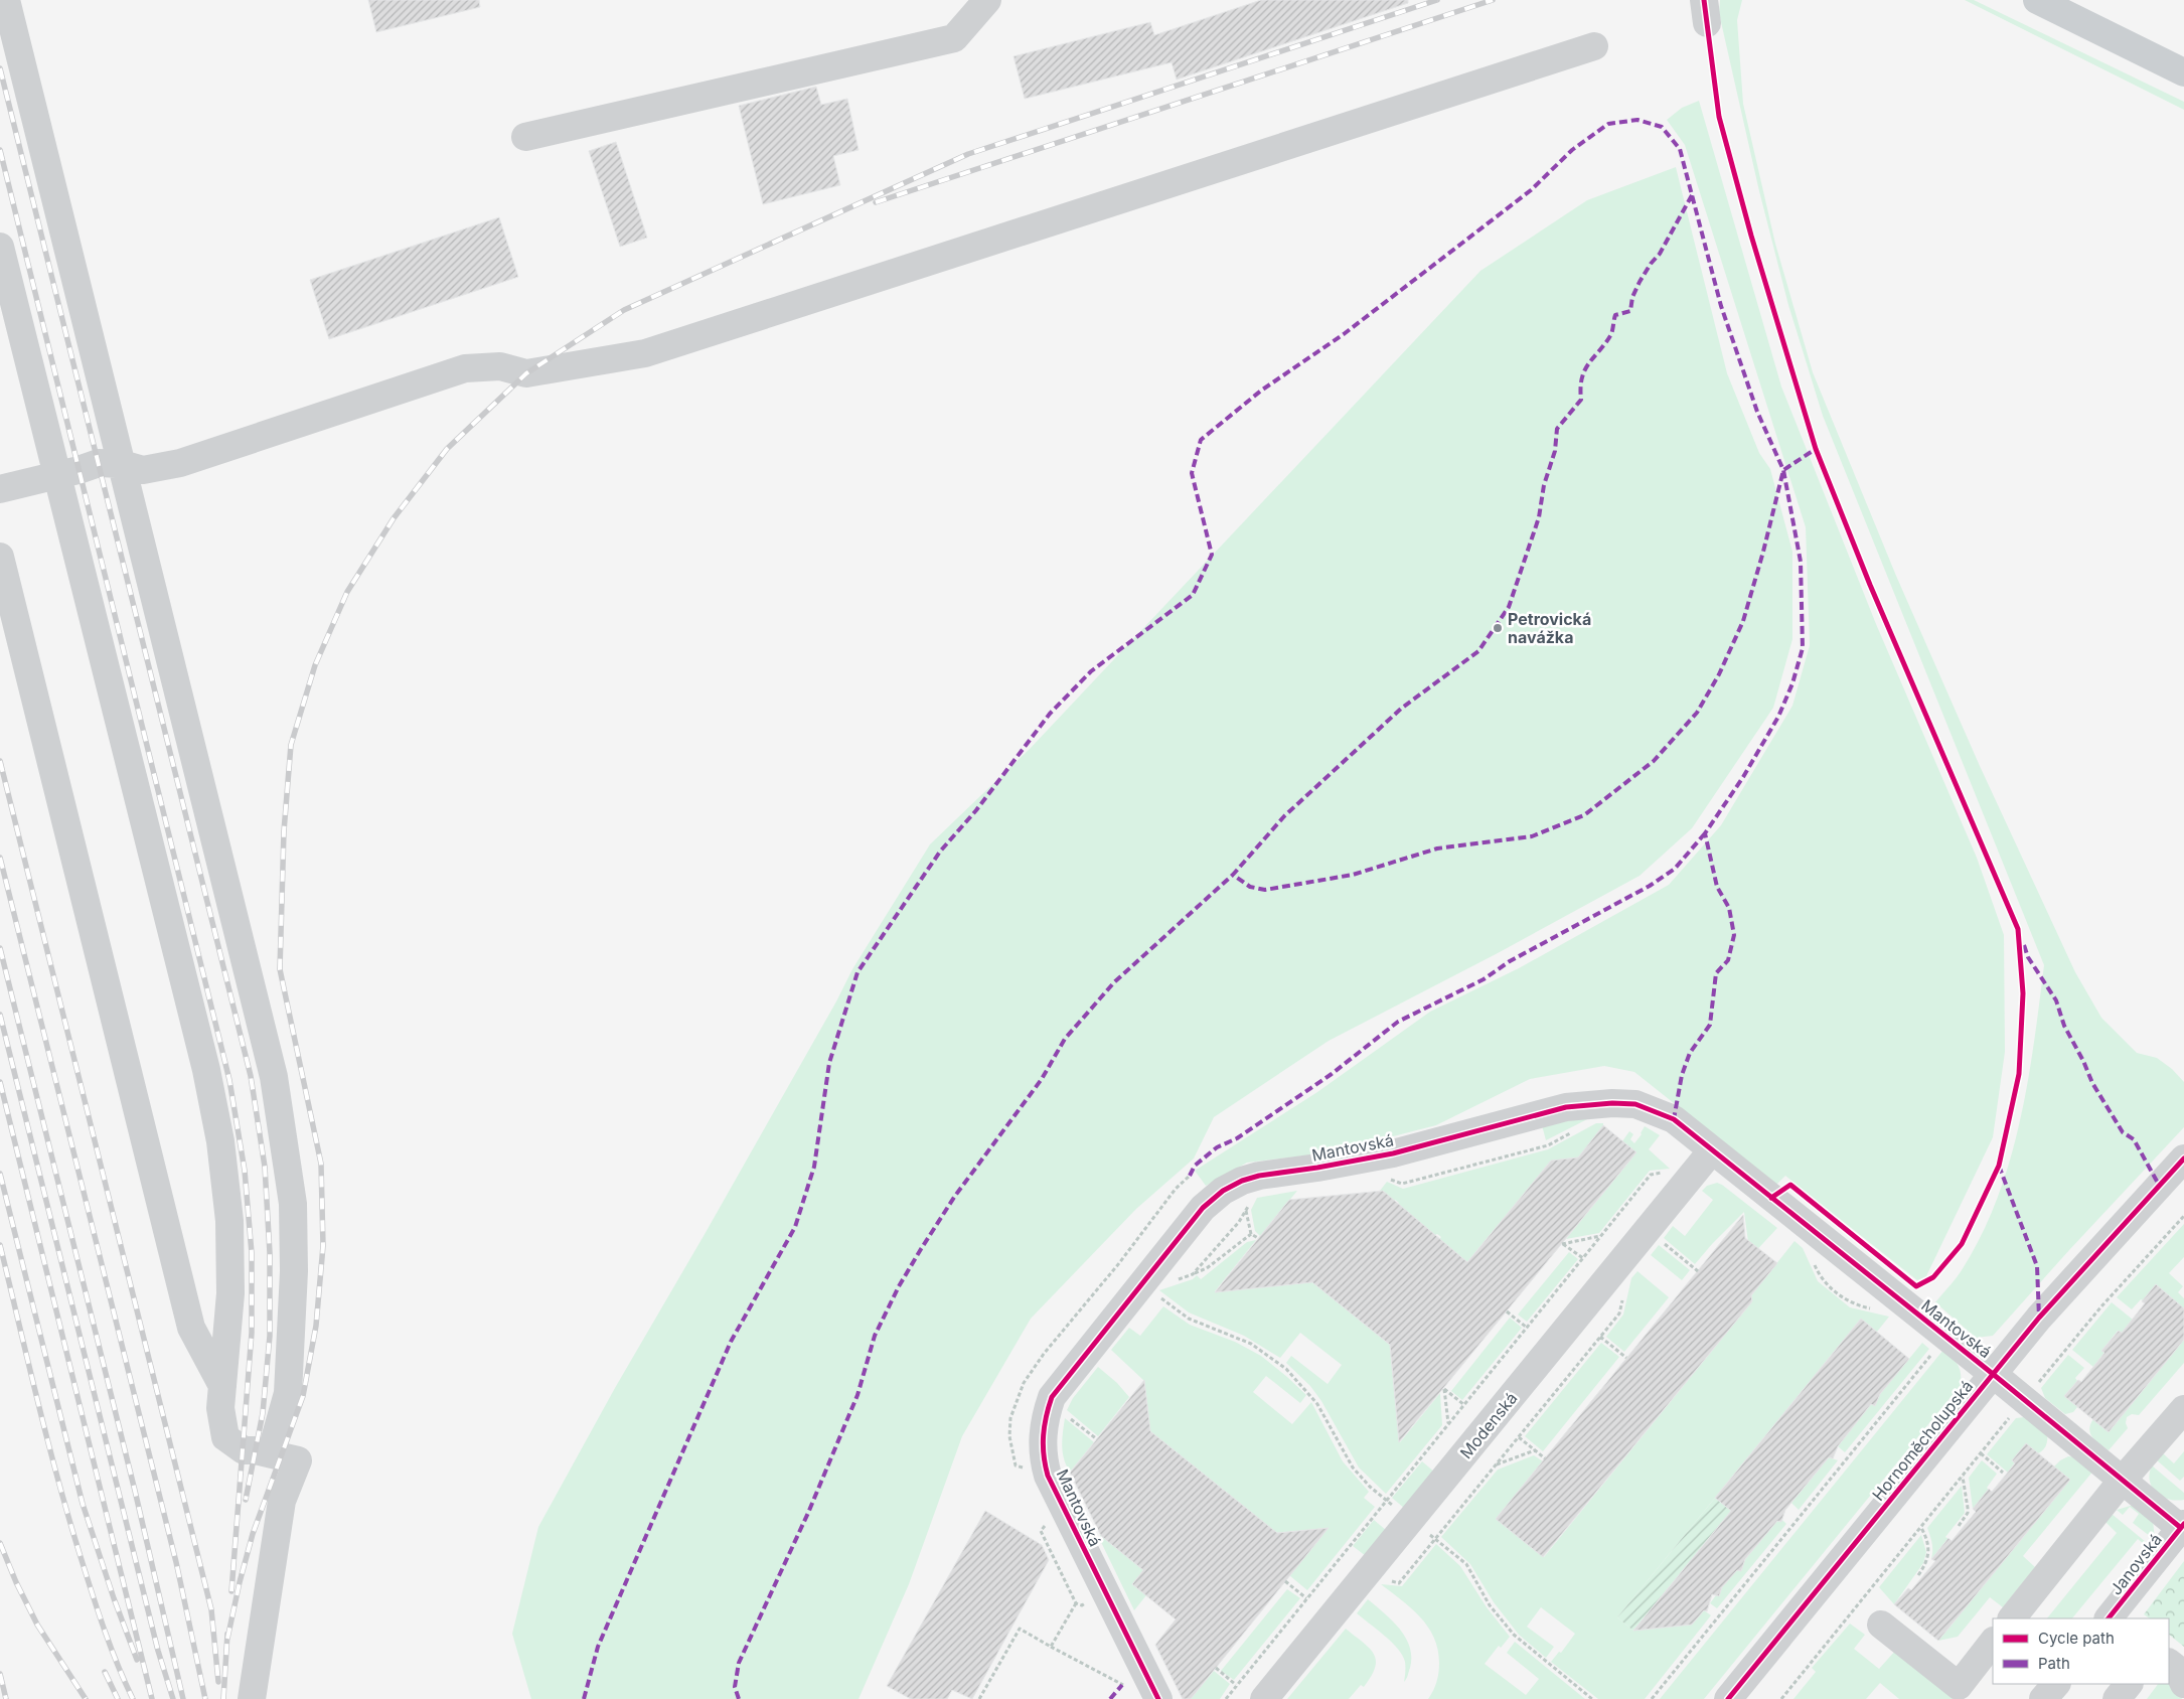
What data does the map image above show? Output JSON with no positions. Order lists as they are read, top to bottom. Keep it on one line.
{"streets":{"street":["Mantovská","Modenská","Hornoměcholupská","Janovská"]},"crossings":[["Mantovská","Modenská"],["Mantovská","Hornoměcholupská"],["Mantovská","Janovská"]],"places":["Petrovická navážka"],"legend":["Cycle path","Path"]}
